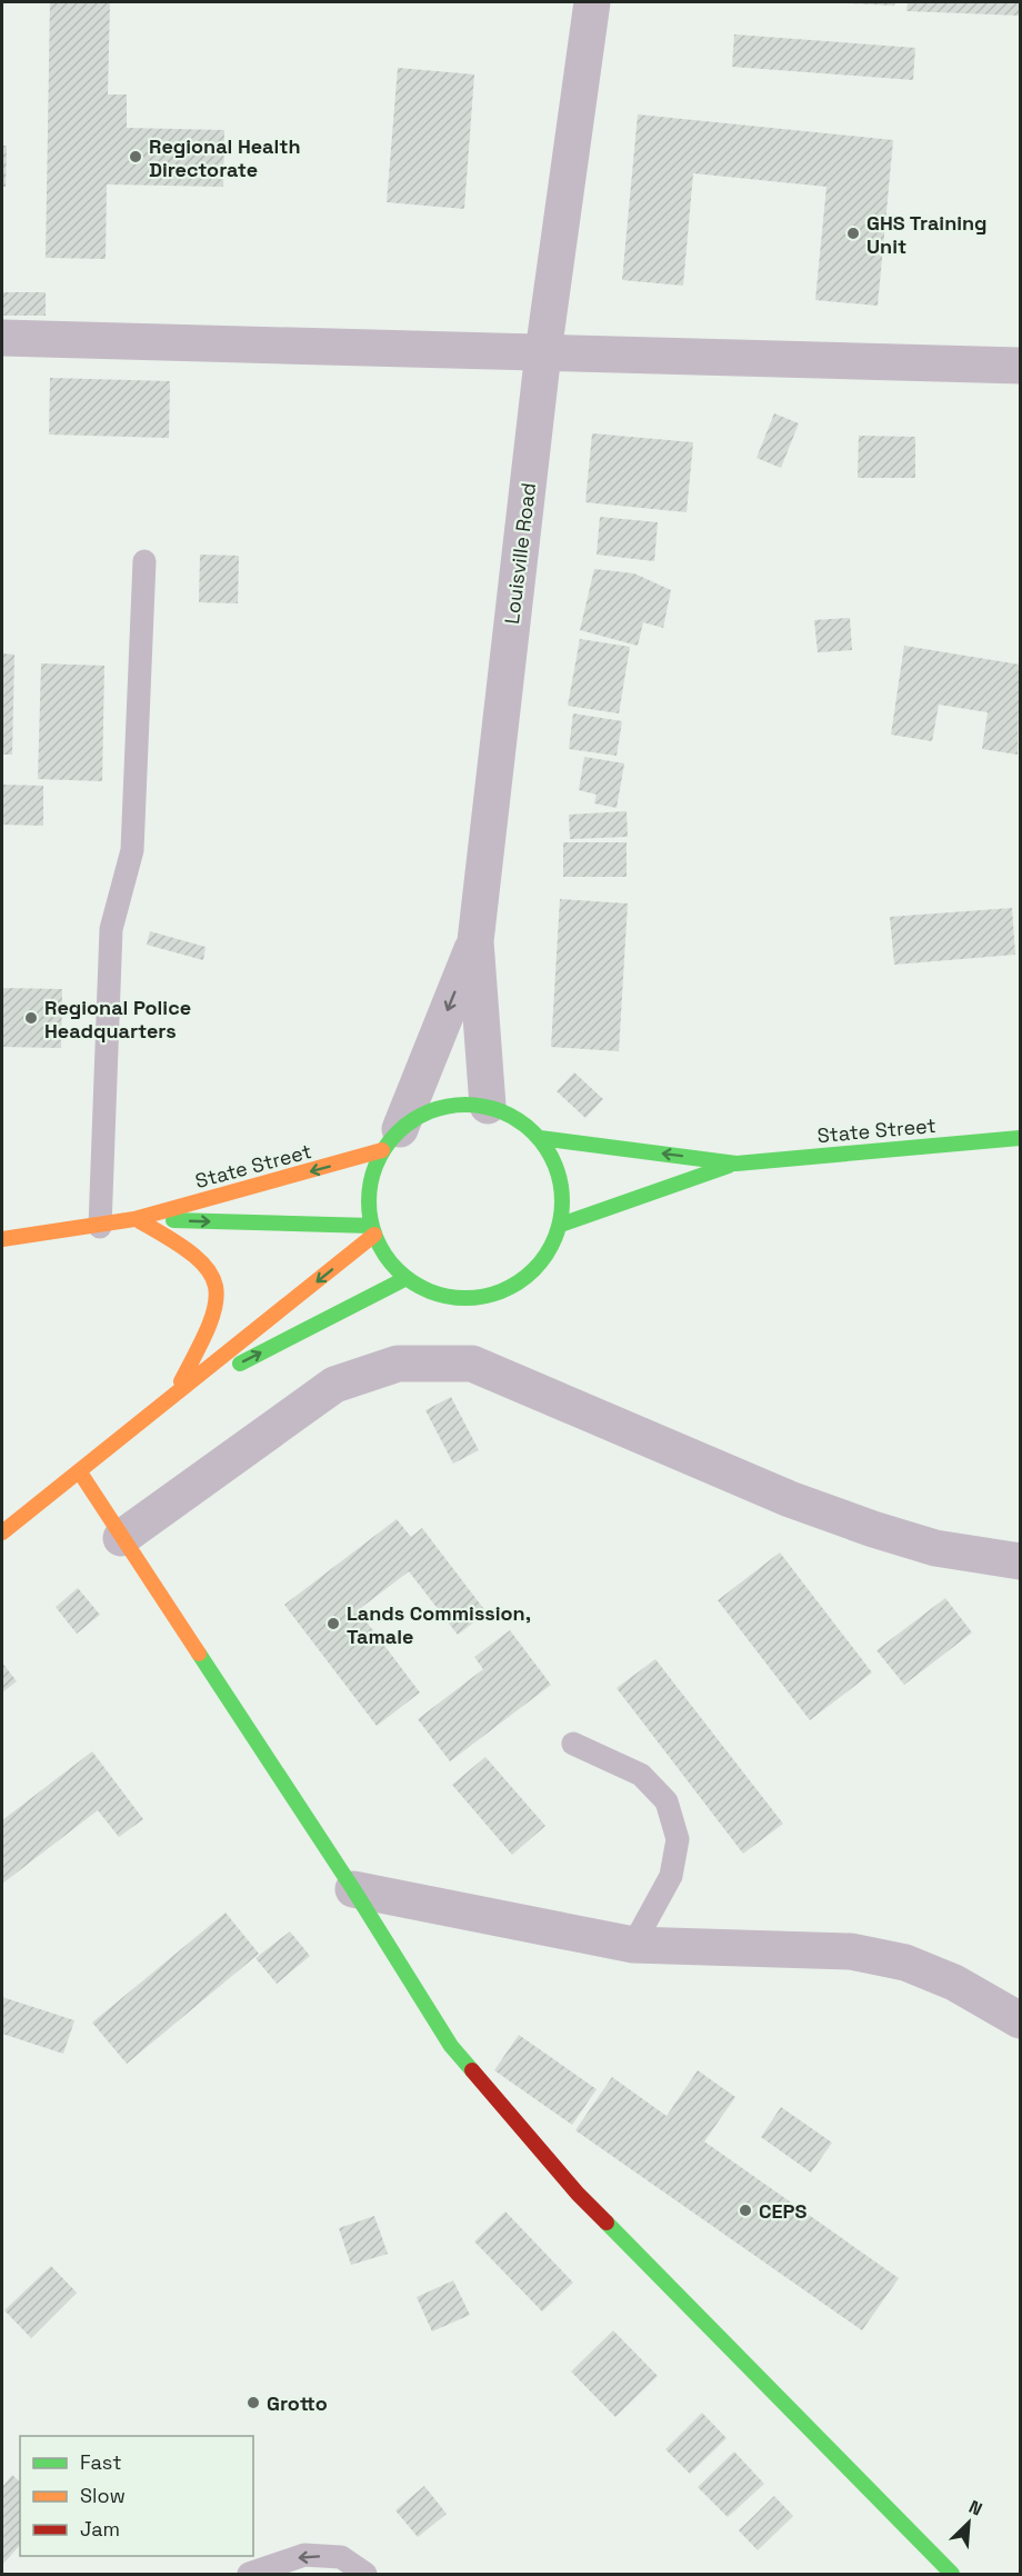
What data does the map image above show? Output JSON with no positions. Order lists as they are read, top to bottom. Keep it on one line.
{"streets":{"street":["Louisville Road","State Street"]},"crossings":[["Louisville Road","State Street"]],"places":["Regional Health Directorate","GHS Training Unit","Regional Police Headquarters","Lands Commission, Tamale","CEPS","Grotto"],"legend":["Fast","Slow","Jam"],"north":"top right"}
